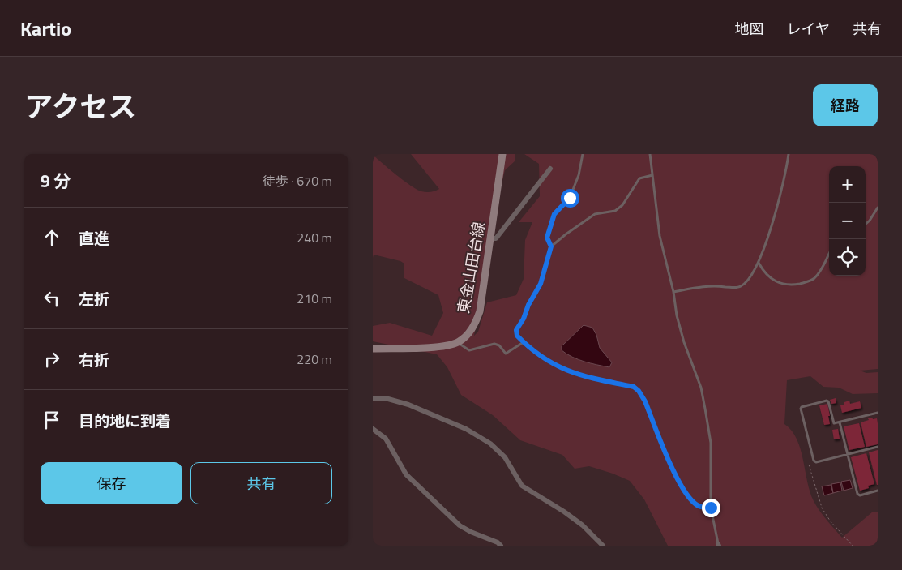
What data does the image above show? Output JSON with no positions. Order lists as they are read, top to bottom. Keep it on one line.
{"streets":{"main road":["東金山田台線"]},"page":{"header":"Kartio","nav":["地図","レイヤ","共有"],"title":"アクセス","buttons":["経路",["保存","共有"]],"heading":["9 分","徒歩 · 670 m"],"map_buttons":["+","−"],"list":[["直進","240 m"],["左折","210 m"],["右折","220 m"],"目的地に到着"]}}
